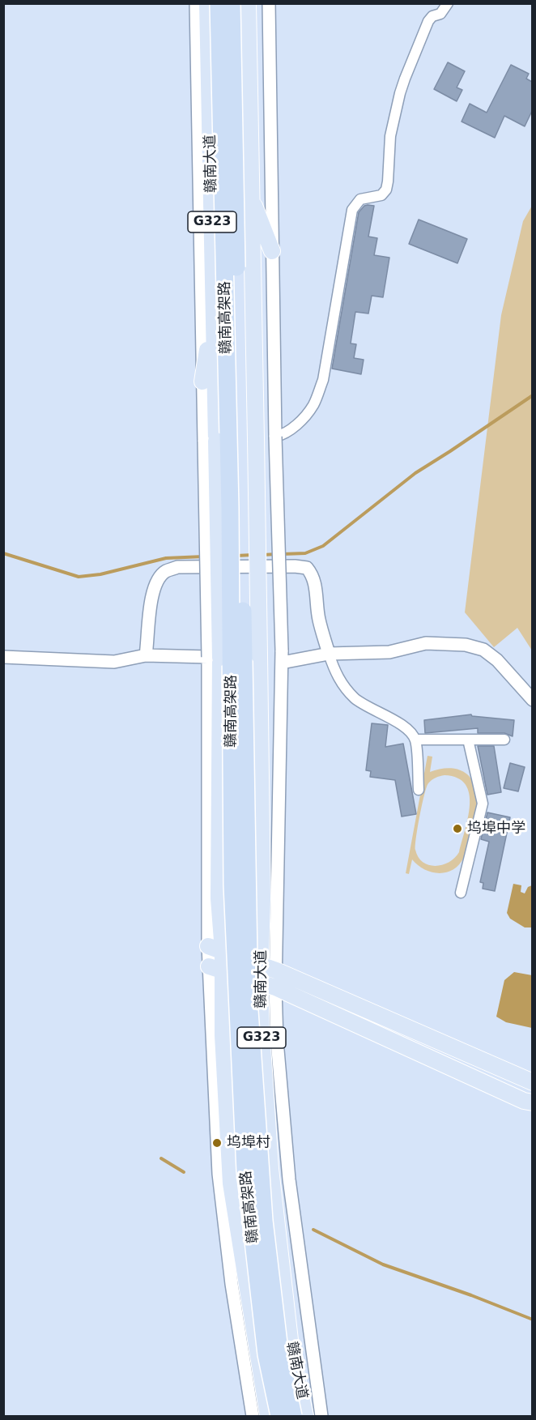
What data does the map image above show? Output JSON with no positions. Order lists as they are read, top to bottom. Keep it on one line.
{"streets":{"highway":["赣南高架路"],"main road":["赣南大道","G323"]},"crossings":[["赣南大道","G323"]],"places":["坞埠中学","坞埠村"]}
